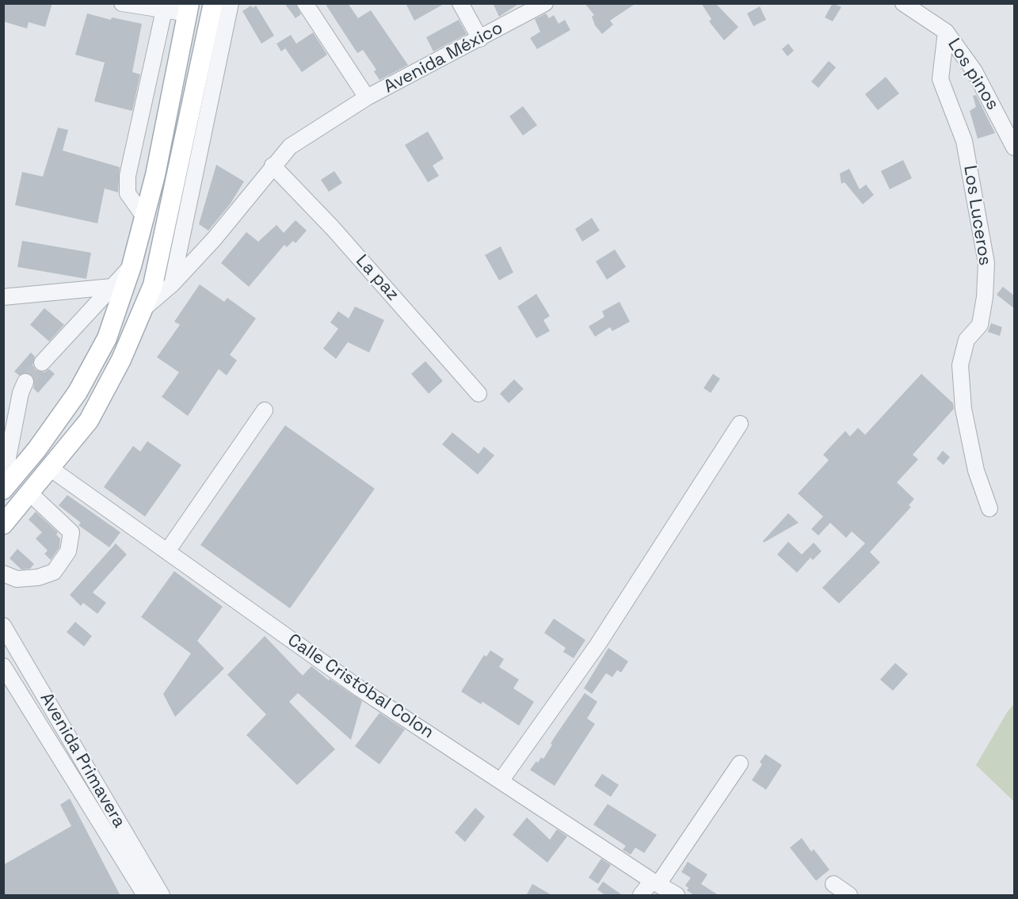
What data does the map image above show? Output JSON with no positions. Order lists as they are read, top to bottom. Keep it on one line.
{"streets":{"street":["Avenida México","Los pinos","Los Luceros","La paz","Calle Cristóbal Colon","Avenida Primavera"]},"crossings":[["Avenida México","La paz"],["Los pinos","Los Luceros"]]}
